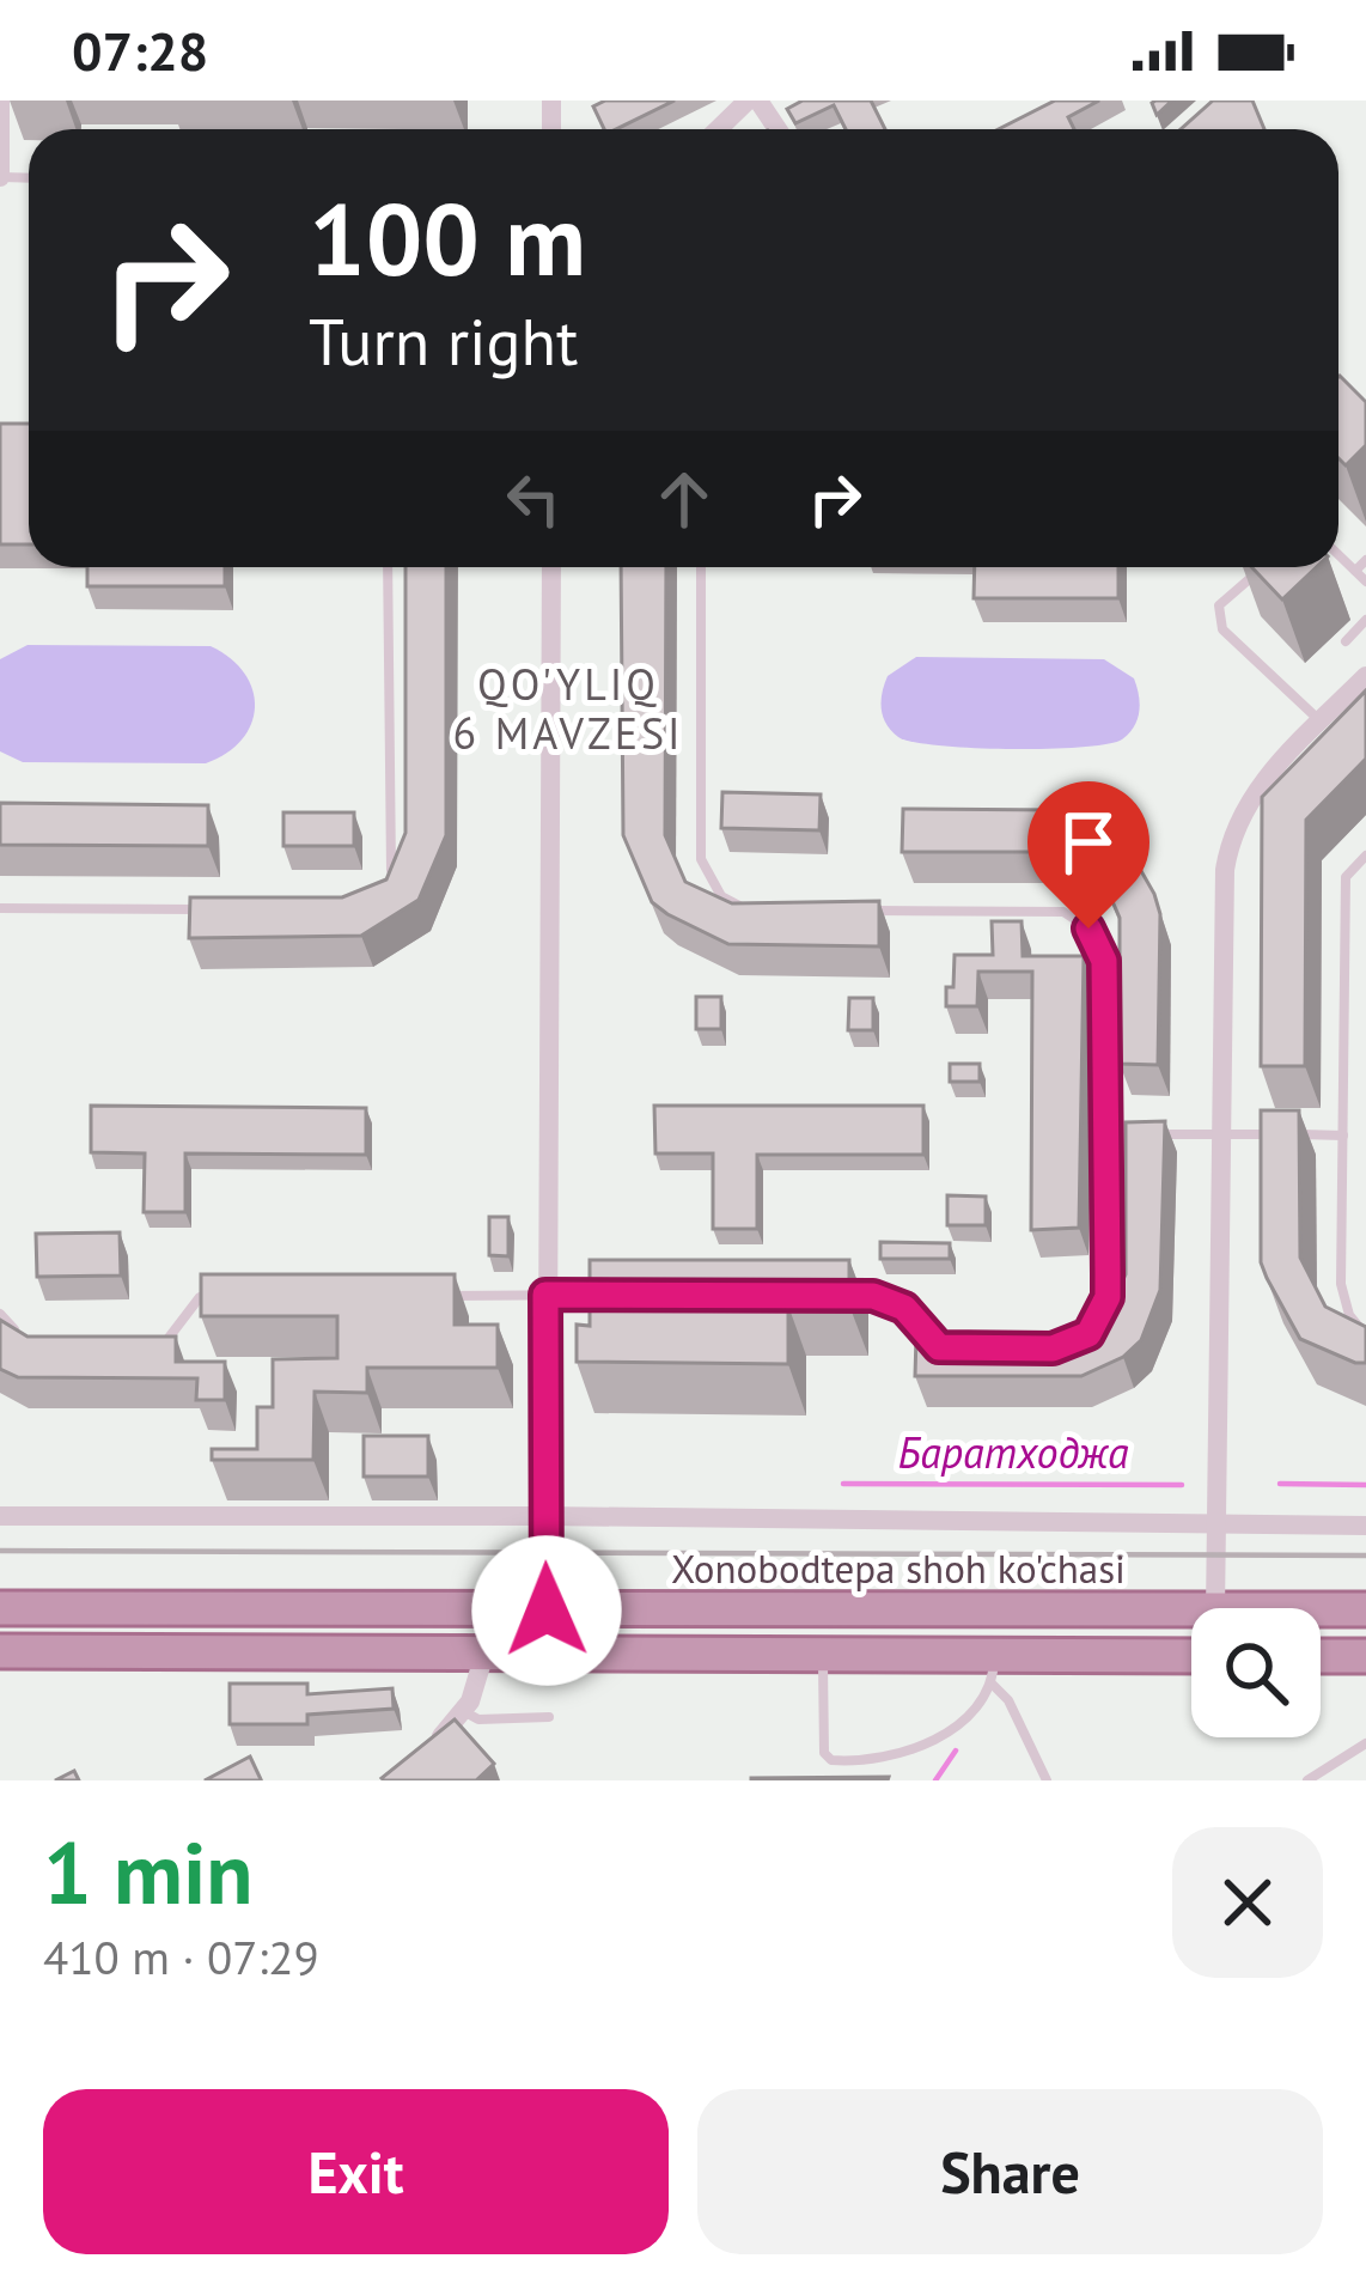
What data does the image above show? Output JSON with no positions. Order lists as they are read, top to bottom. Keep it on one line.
{"streets":{"highway":["Xonobodtepa shoh ko'chasi"]},"districts":["QO'YLIQ 6 MAVZESI"],"water":["Баратходжа"],"page":{"status":"07:28","turn":["100 m","Turn right"],"heading":["1 min","410 m · 07:29"],"buttons":["Exit","Share"]}}
